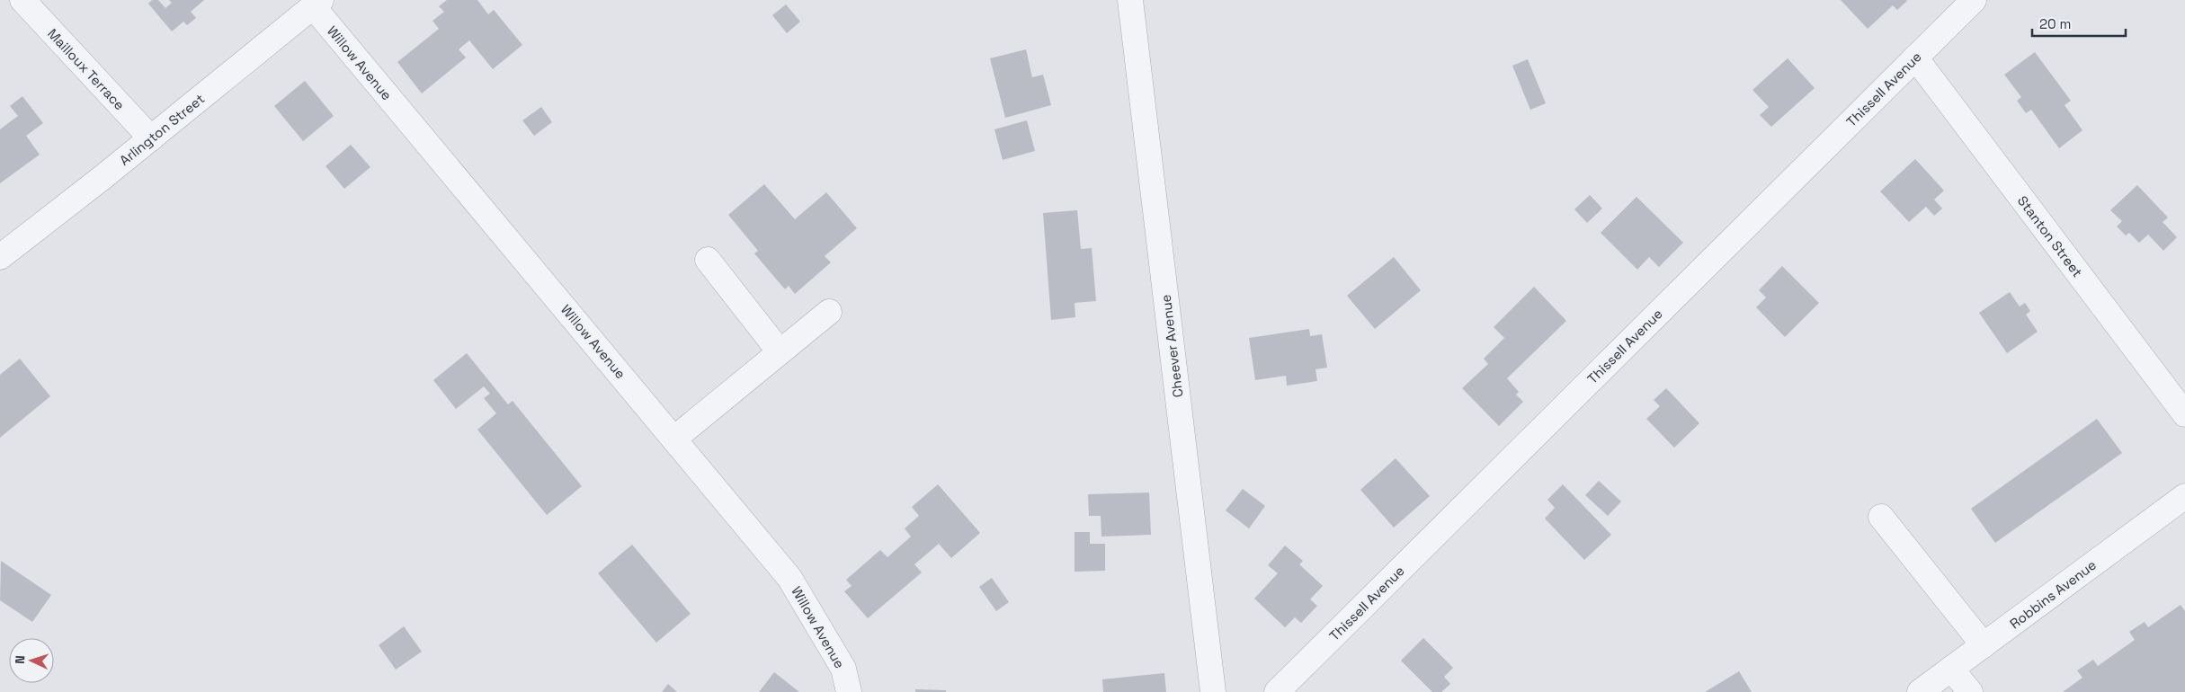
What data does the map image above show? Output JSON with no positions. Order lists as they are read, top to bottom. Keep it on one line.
{"streets":{"street":["Willow Avenue","Mailloux Terrace","Thissell Avenue","Arlington Street","Stanton Street","Cheever Avenue","Robbins Avenue"]},"crossings":[["Willow Avenue","Arlington Street"],["Mailloux Terrace","Arlington Street"],["Thissell Avenue","Stanton Street"]],"scale_bar":"20 m","north":"left"}
